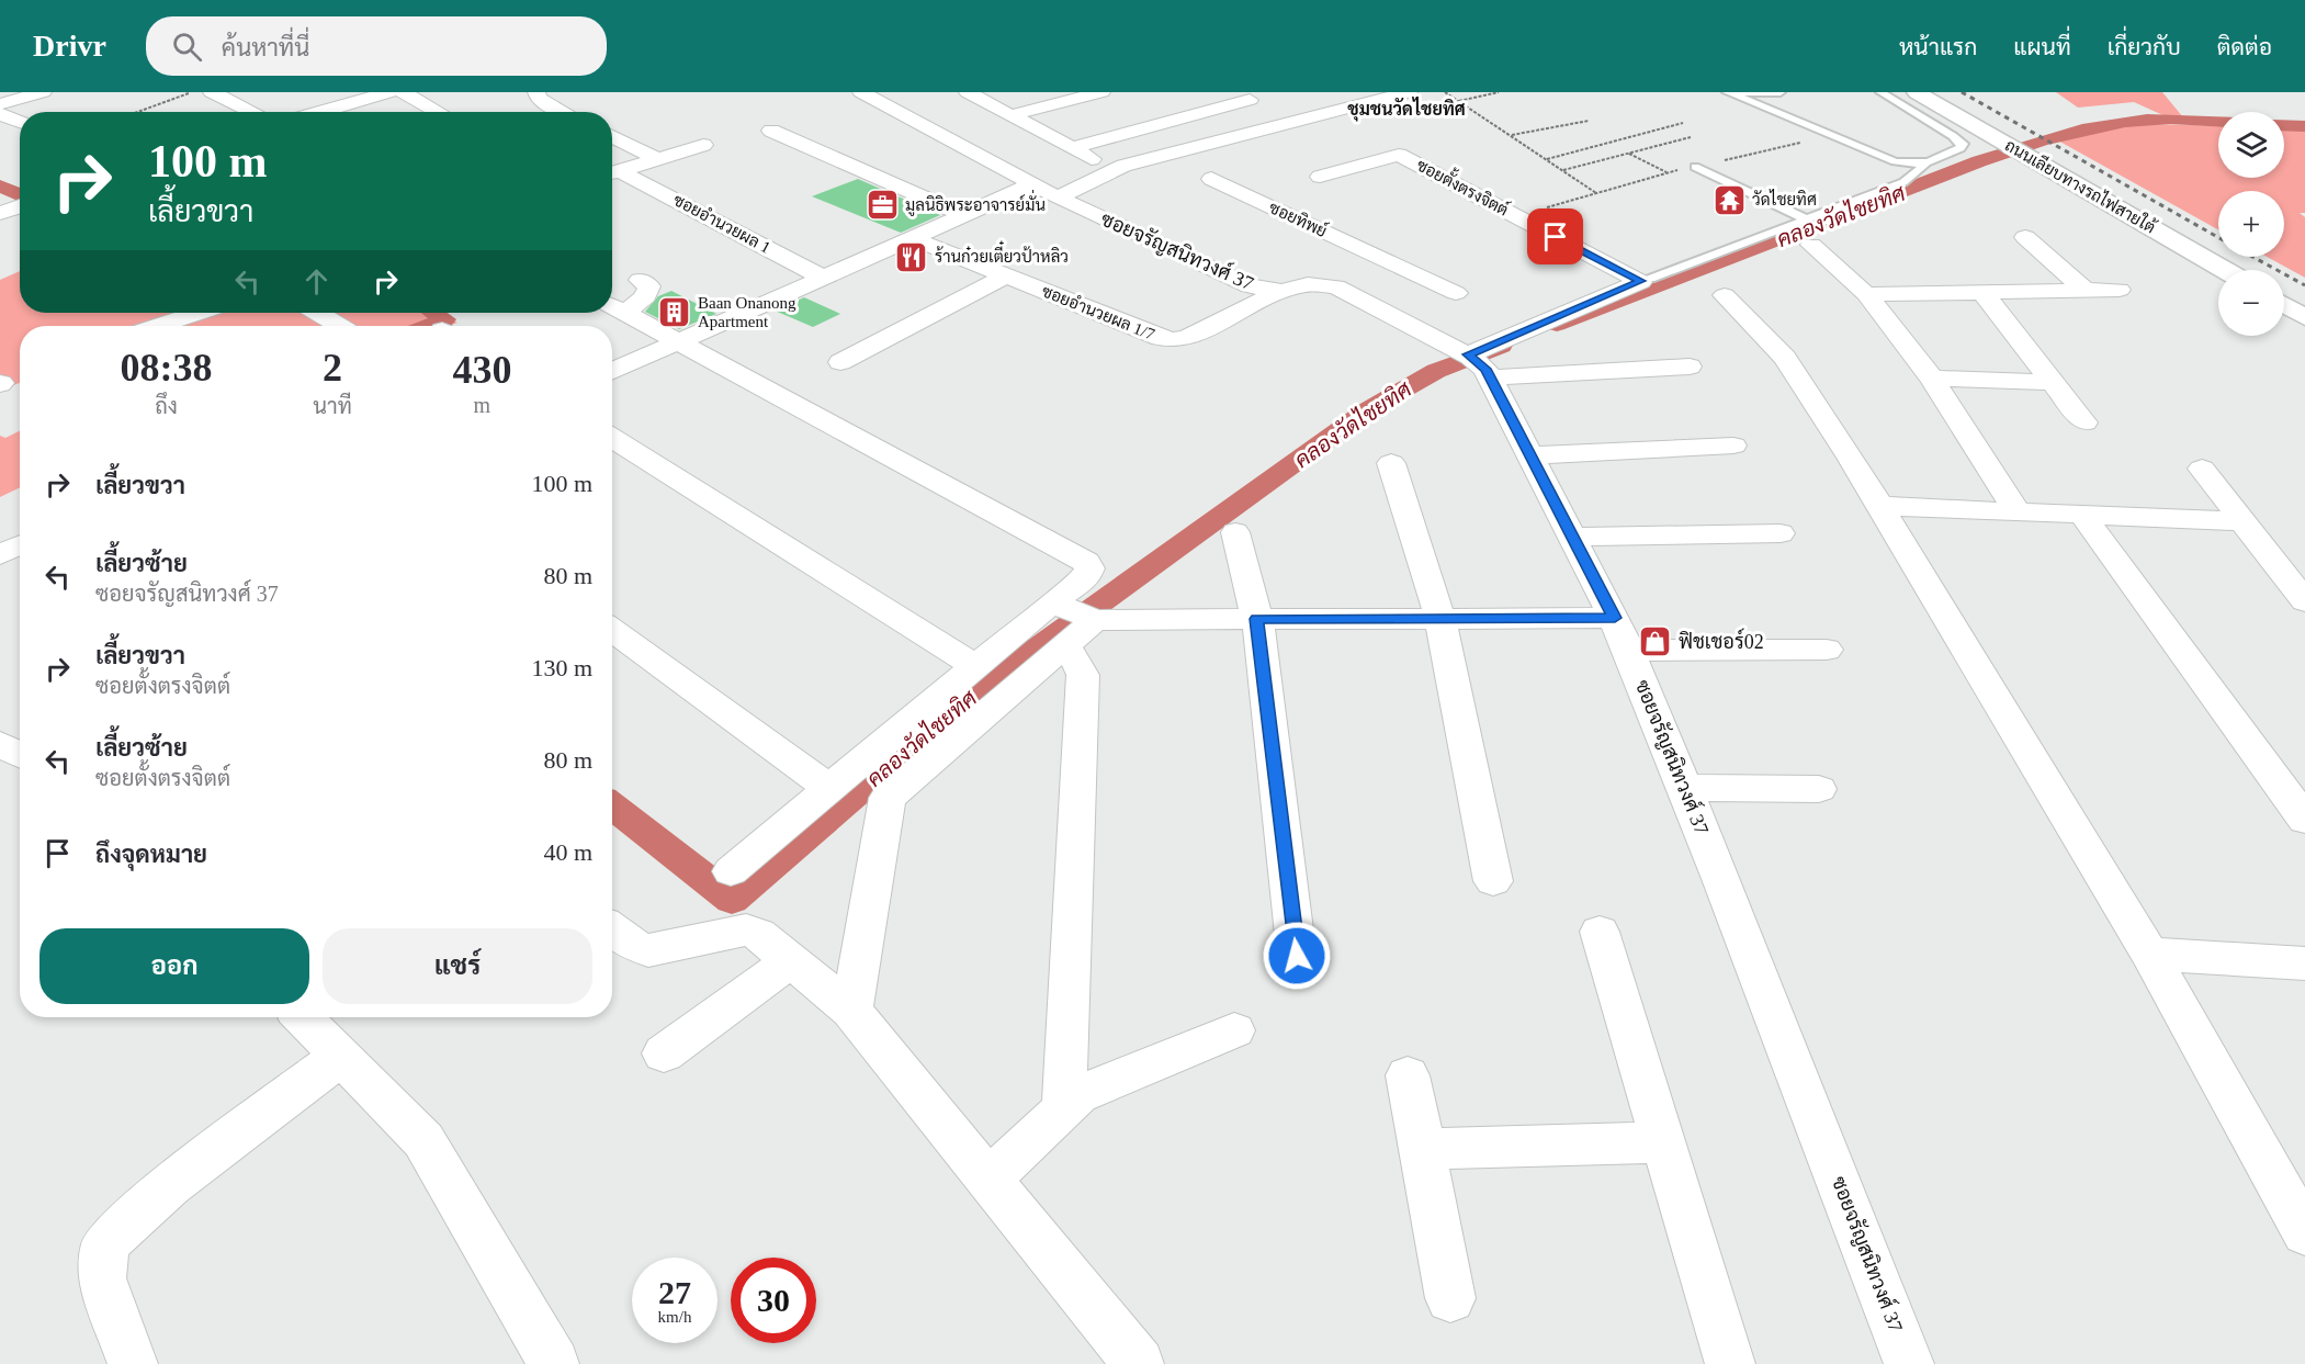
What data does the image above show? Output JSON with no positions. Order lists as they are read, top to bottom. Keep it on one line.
{"streets":{"main road":["ถนนเลียบทางรถไฟสายใต้"],"street":["ซอยตั้งตรงจิตต์","ซอยทิพย์","ซอยอำนวยผล 1","ซอยจรัญสนิทวงศ์ 37","ซอยอำนวยผล 1/7"]},"crossings":[["ซอยตั้งตรงจิตต์","ซอยจรัญสนิทวงศ์ 37"],["ซอยจรัญสนิทวงศ์ 37","ซอยอำนวยผล 1/7"]],"districts":["ชุมชนวัดไชยทิศ"],"water":["คลองวัดไชยทิศ"],"places":{"temple":["วัดไชยทิศ"],"office":["มูลนิธิพระอาจารย์มั่น"],"restaurant":["ร้านก๋วยเตี๋ยวป้าหลิว"],"building":["Baan Onanong Apartment"],"shop":["ฟิชเชอร์02"]},"page":{"header":"Drivr","search":"ค้นหาที่นี่","nav":["หน้าแรก","แผนที่","เกี่ยวกับ","ติดต่อ"],"map_buttons":["+","−"],"turn":["100 m","เลี้ยวขวา"],"eta":["08:38","ถึง","2","นาที","430","m"],"list":[{"name":"เลี้ยวขวา","value":"100 m"},{"name":"เลี้ยวซ้าย","note":"ซอยจรัญสนิทวงศ์ 37","value":"80 m"},{"name":"เลี้ยวขวา","note":"ซอยตั้งตรงจิตต์","value":"130 m"},{"name":"เลี้ยวซ้าย","note":"ซอยตั้งตรงจิตต์","value":"80 m"},{"name":"ถึงจุดหมาย","value":"40 m"}],"buttons":["ออก","แชร์"],"speed":"27 km/h","limit":"30"}}
